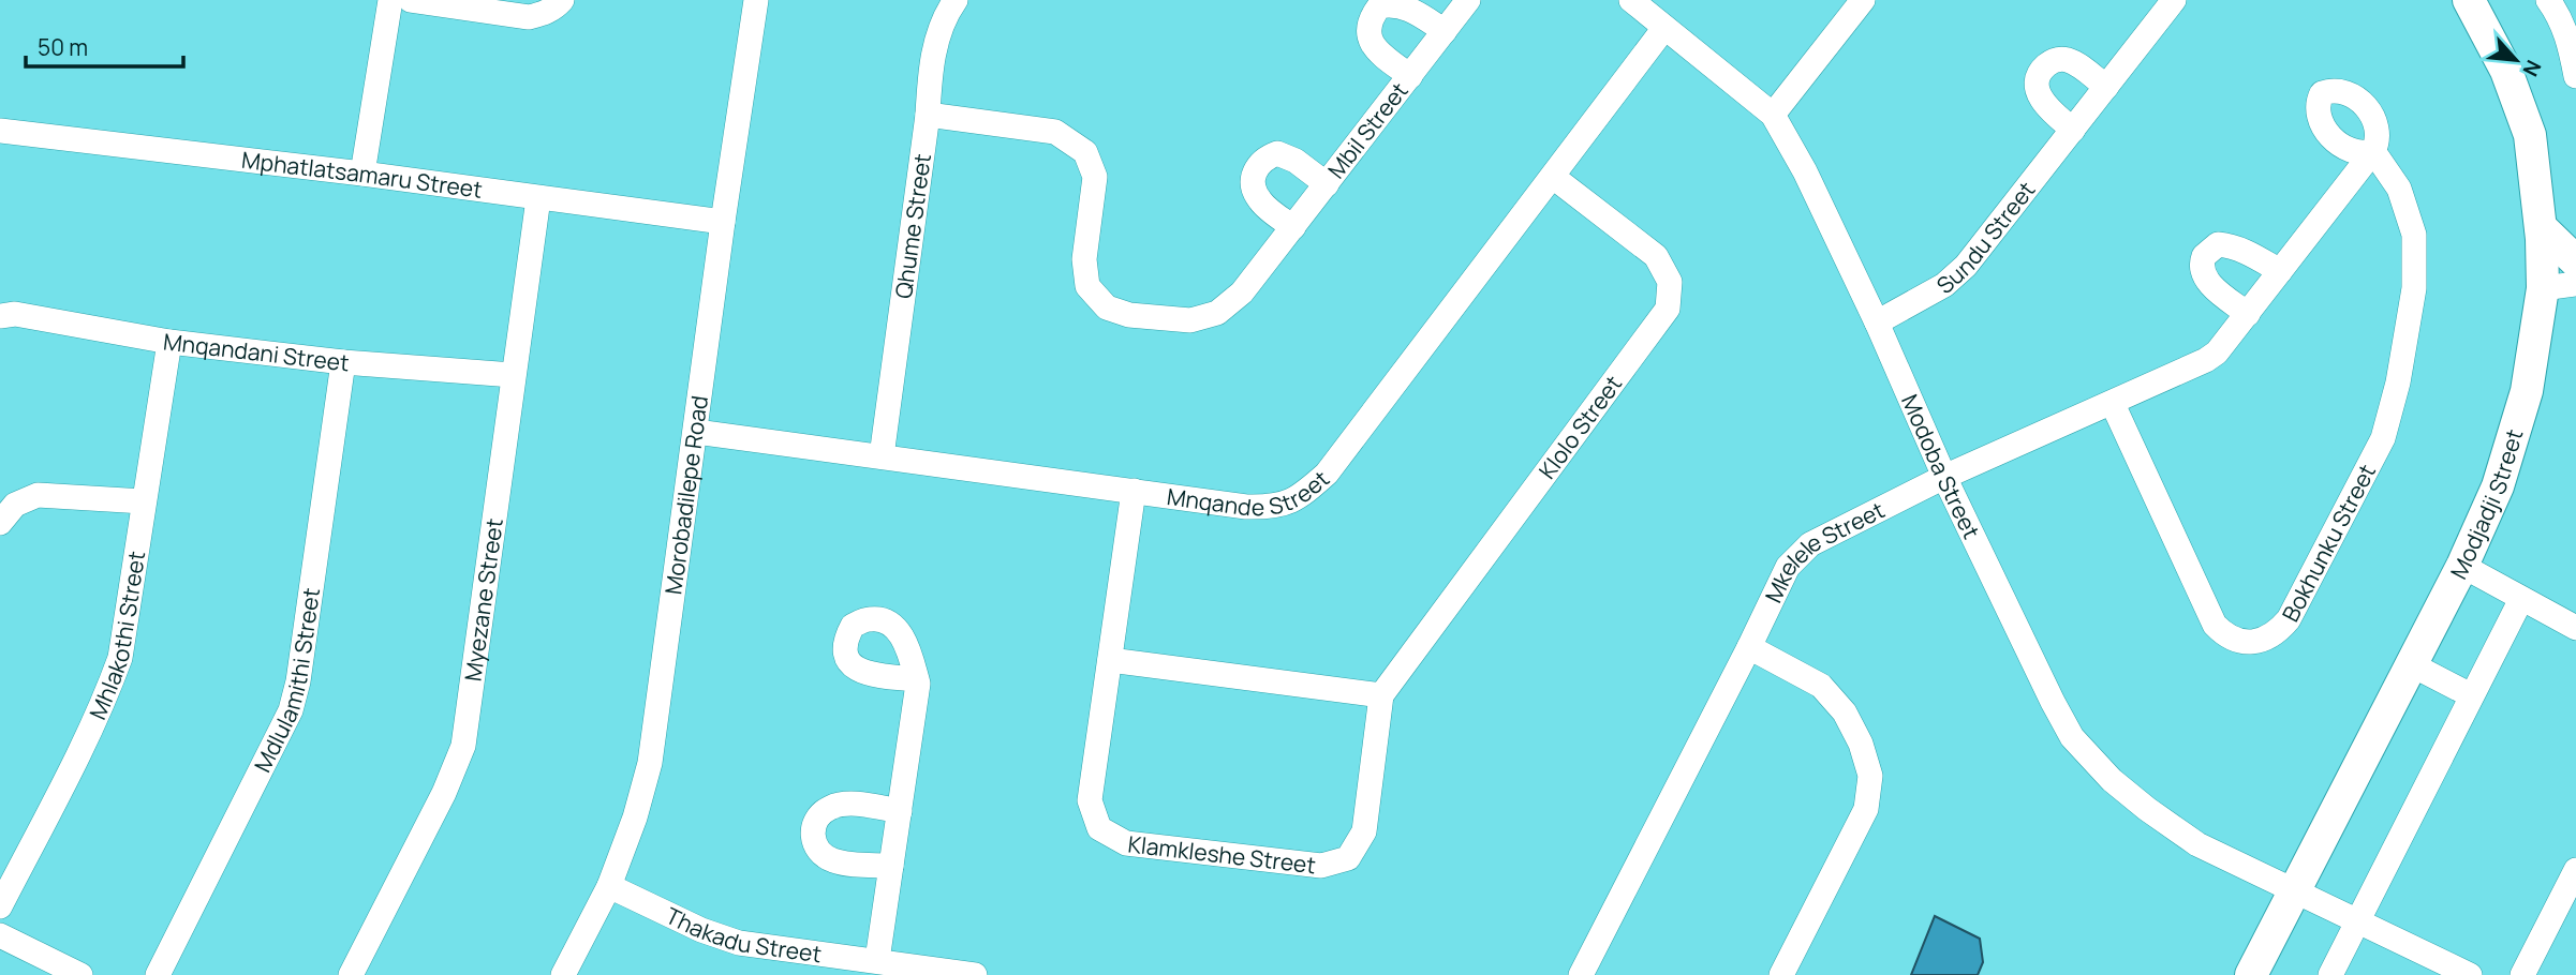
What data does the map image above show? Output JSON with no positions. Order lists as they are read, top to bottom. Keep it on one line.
{"streets":{"street":["Mbil Street","Mphatlatsamaru Street","Qhume Street","Sundu Street","Mnqandani Street","Klolo Street","Modoba Street","Mnqande Street","Morobadilepe Road","Modjadji Street","Bokhunku Street","Mkelele Street","Myezane Street","Mhlakothi Street","Mdlulamithi Street","Klamkleshe Street","Thakadu Street"]},"crossings":[["Mbil Street","Qhume Street"],["Mphatlatsamaru Street","Morobadilepe Road"],["Mphatlatsamaru Street","Myezane Street"],["Qhume Street","Mnqande Street"],["Sundu Street","Modoba Street"],["Mnqandani Street","Myezane Street"],["Mnqandani Street","Mhlakothi Street"],["Mnqandani Street","Mdlulamithi Street"],["Klolo Street","Mnqande Street"],["Klolo Street","Klamkleshe Street"],["Modoba Street","Mnqande Street"],["Modoba Street","Modjadji Street"],["Modoba Street","Mkelele Street"],["Mnqande Street","Morobadilepe Road"],["Mnqande Street","Klamkleshe Street"],["Morobadilepe Road","Thakadu Street"],["Bokhunku Street","Mkelele Street"]],"scale_bar":"50 m","north":"bottom right"}
